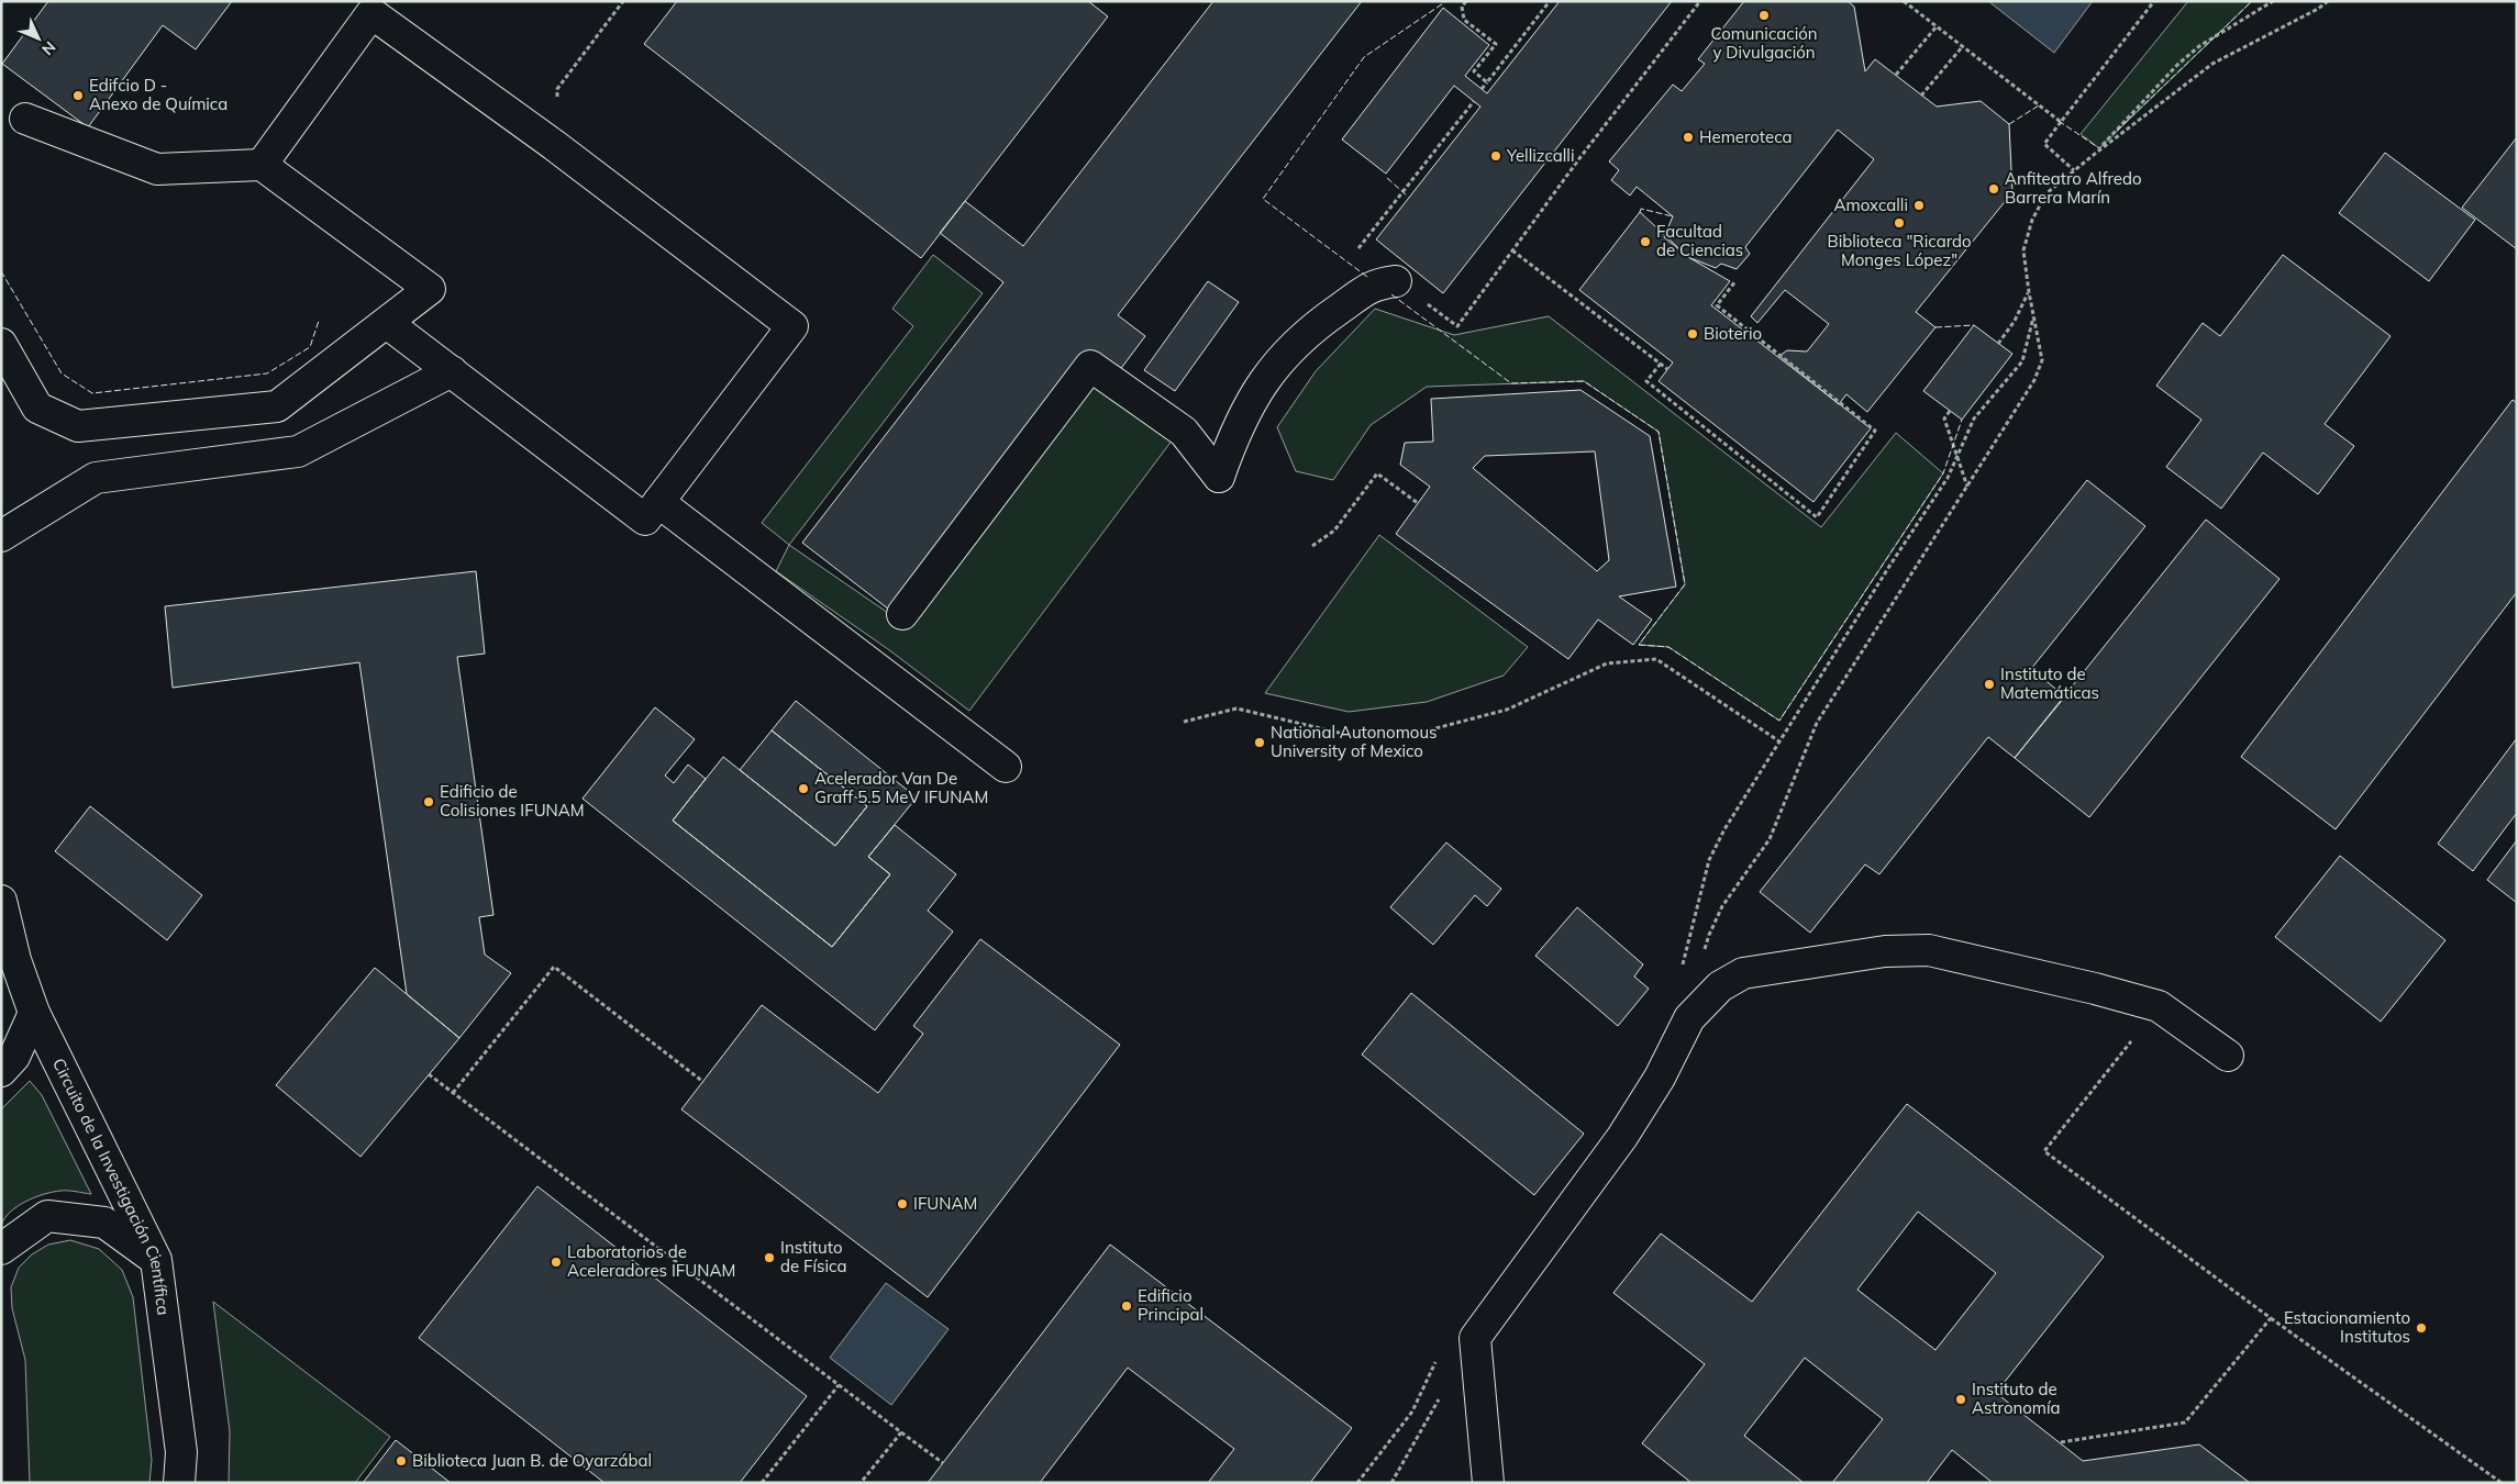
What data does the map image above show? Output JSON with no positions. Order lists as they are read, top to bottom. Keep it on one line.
{"streets":{"street":["Circuito de la Investigación Científica"]},"places":["Comunicación y Divulgación","Edifcio D - Anexo de Química","Hemeroteca","Yellizcalli","Anfiteatro Alfredo Barrera Marín","Amoxcalli","Biblioteca \"Ricardo Monges López\"","Facultad de Ciencias","Bioterio","Instituto de Matemáticas","National Autonomous University of Mexico","Acelerador Van De Graff 5.5 MeV IFUNAM","Edificio de Colisiones IFUNAM","IFUNAM","Instituto de Física","Laboratorios de Aceleradores IFUNAM","Edificio Principal","Estacionamiento Institutos","Instituto de Astronomía","Biblioteca Juan B. de Oyarzábal"],"north":"bottom right"}
